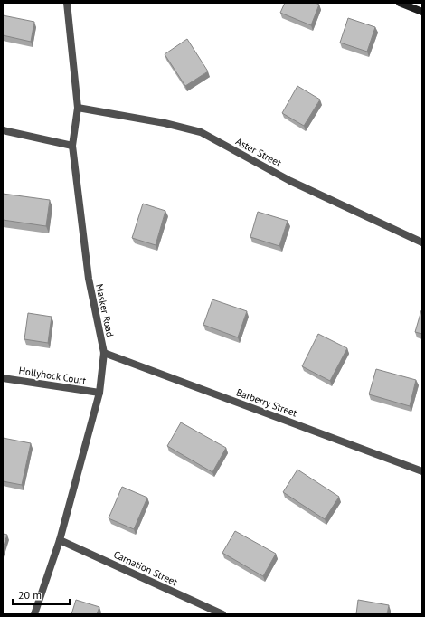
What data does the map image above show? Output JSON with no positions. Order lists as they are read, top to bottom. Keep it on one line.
{"streets":{"street":["Aster Street","Masker Road","Hollyhock Court","Barberry Street","Carnation Street"]},"crossings":[["Aster Street","Masker Road"],["Masker Road","Hollyhock Court"],["Masker Road","Barberry Street"],["Masker Road","Carnation Street"]],"scale_bar":"20 m"}
